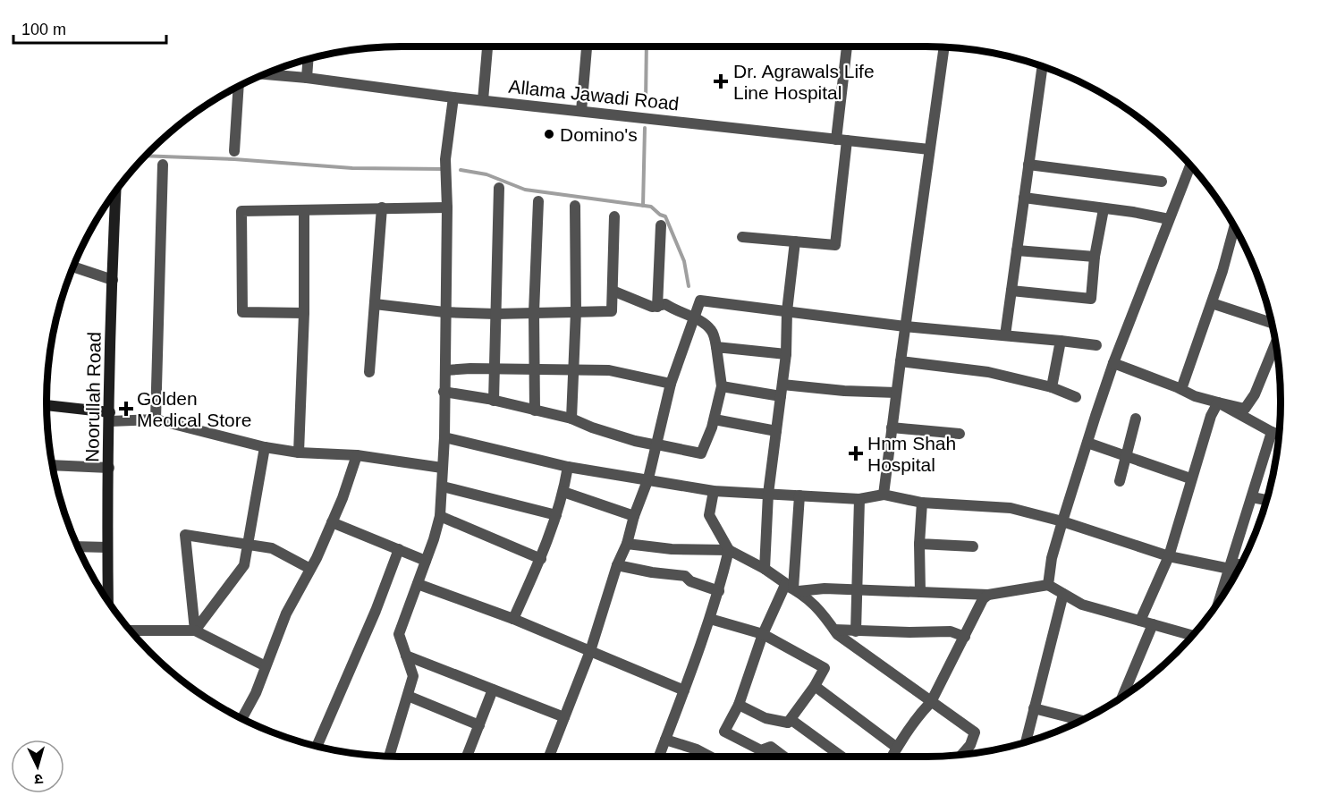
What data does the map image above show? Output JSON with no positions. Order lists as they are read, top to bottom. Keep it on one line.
{"streets":{"main road":["Noorullah Road"],"street":["Allama Jawadi Road"]},"places":{"health":["Dr. Agrawals Life Line Hospital","Golden Medical Store","Hnm Shah Hospital"],"other":["Domino's"]},"scale_bar":"100 m","north":"bottom"}
